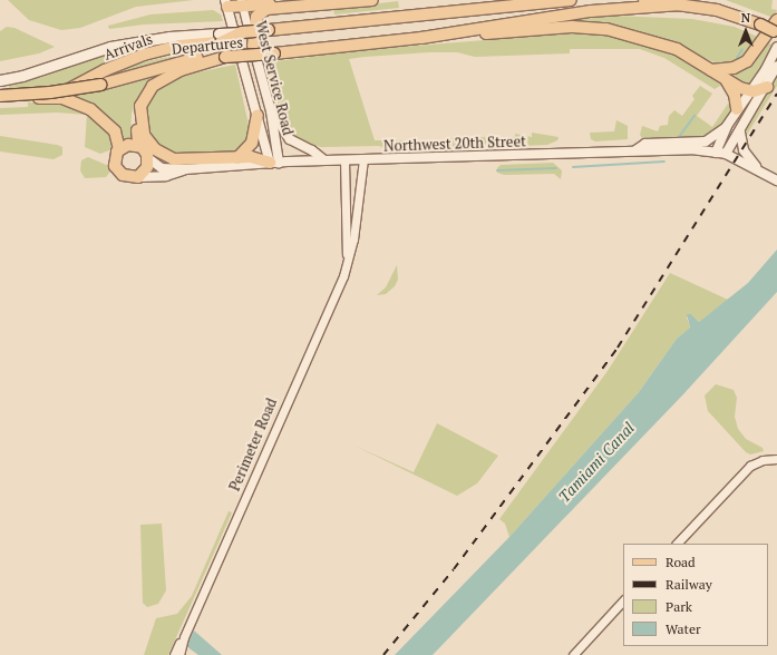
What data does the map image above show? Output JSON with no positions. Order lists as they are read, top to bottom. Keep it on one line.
{"streets":{"main road":["Departures","Arrivals"],"street":["West Service Road","Northwest 20th Street","Perimeter Road"]},"crossings":[["Departures","Arrivals"],["Arrivals","Northwest 20th Street"],["West Service Road","Northwest 20th Street"],["Northwest 20th Street","Perimeter Road"]],"water":["Tamiami Canal"],"legend":["Road","Railway","Park","Water"],"north":"top"}
